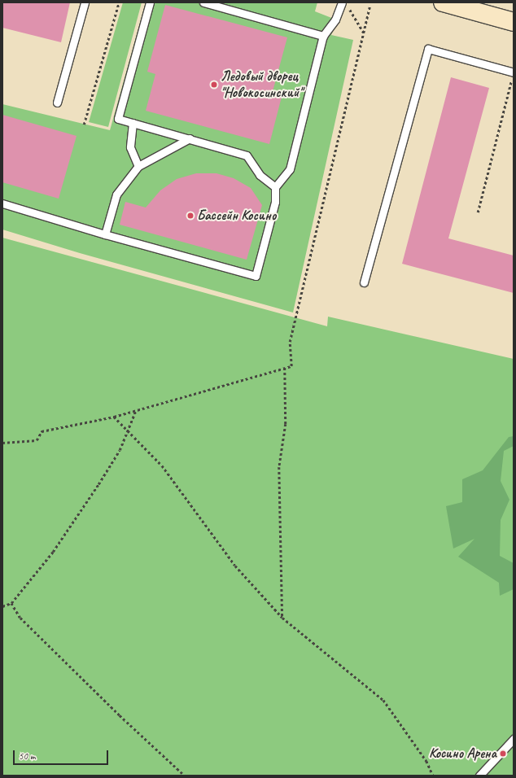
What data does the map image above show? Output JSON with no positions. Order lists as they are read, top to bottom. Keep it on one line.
{"places":["Ледовый дворец \"Новокосинский\"","Бассейн Косино","Косино Арена"],"scale_bar":"50 m"}
